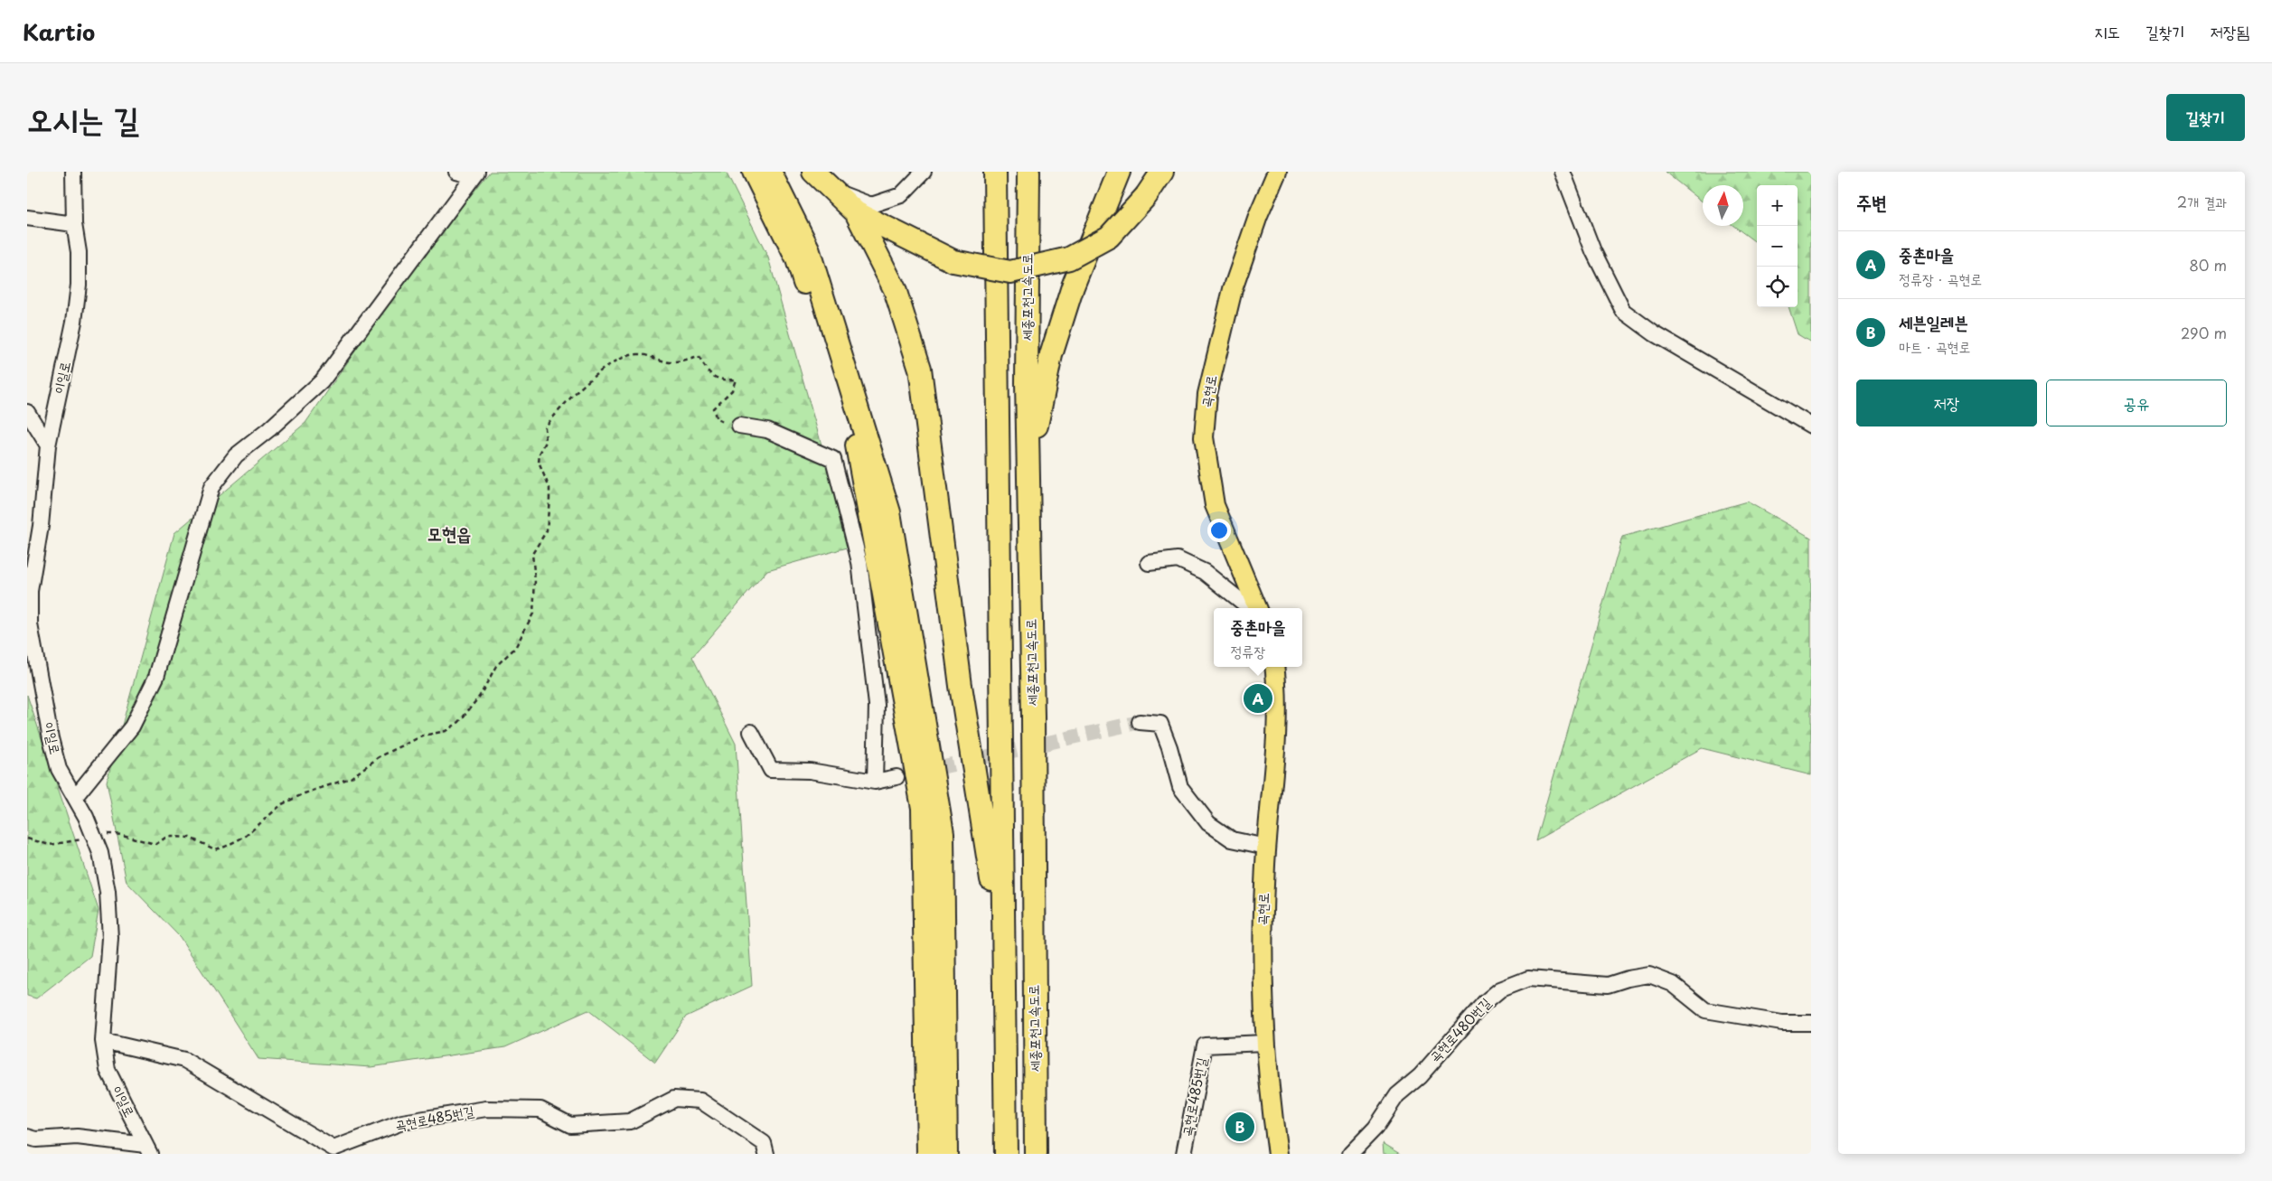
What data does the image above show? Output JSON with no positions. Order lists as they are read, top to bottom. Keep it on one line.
{"streets":{"highway":["세종포천고속도로"],"main road":["곡현로"],"street":["이일로","곡현로480번길","곡현로485번길"]},"crossings":[["이일로","곡현로485번길"],["곡현로","곡현로485번길"]],"districts":["모현읍"],"north":"top","page":{"header":"Kartio","nav":["지도","길찾기","저장됨"],"title":"오시는 길","buttons":["길찾기",["저장","공유"]],"heading":["주변","2개 결과"],"map_buttons":["+","−"],"list":[{"mark":"A","name":"중촌마을","note":"정류장 · 곡현로","value":"80 m"},{"mark":"B","name":"세븐일레븐","note":"마트 · 곡현로","value":"290 m"}],"popup":["중촌마을","정류장"],"pins":["A","B"]}}
